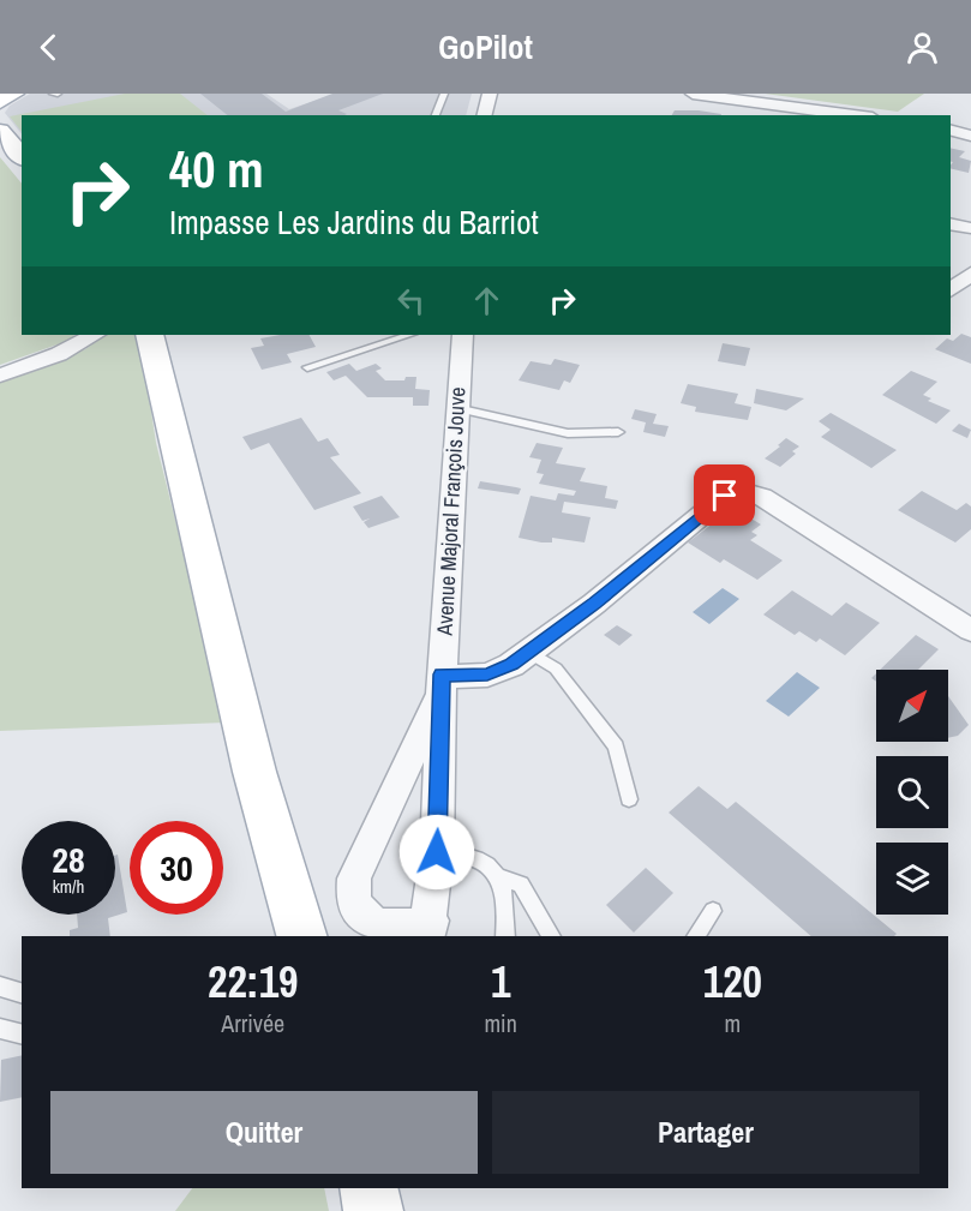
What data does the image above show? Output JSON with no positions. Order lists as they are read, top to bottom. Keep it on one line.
{"streets":{"street":["Avenue Majoral François Jouve"]},"north":"top right","page":{"header":"GoPilot","turn":["40 m","Impasse Les Jardins du Barriot"],"speed":"28 km/h","limit":"30","eta":["22:19","Arrivée","1","min","120","m"],"buttons":["Quitter","Partager"]}}
